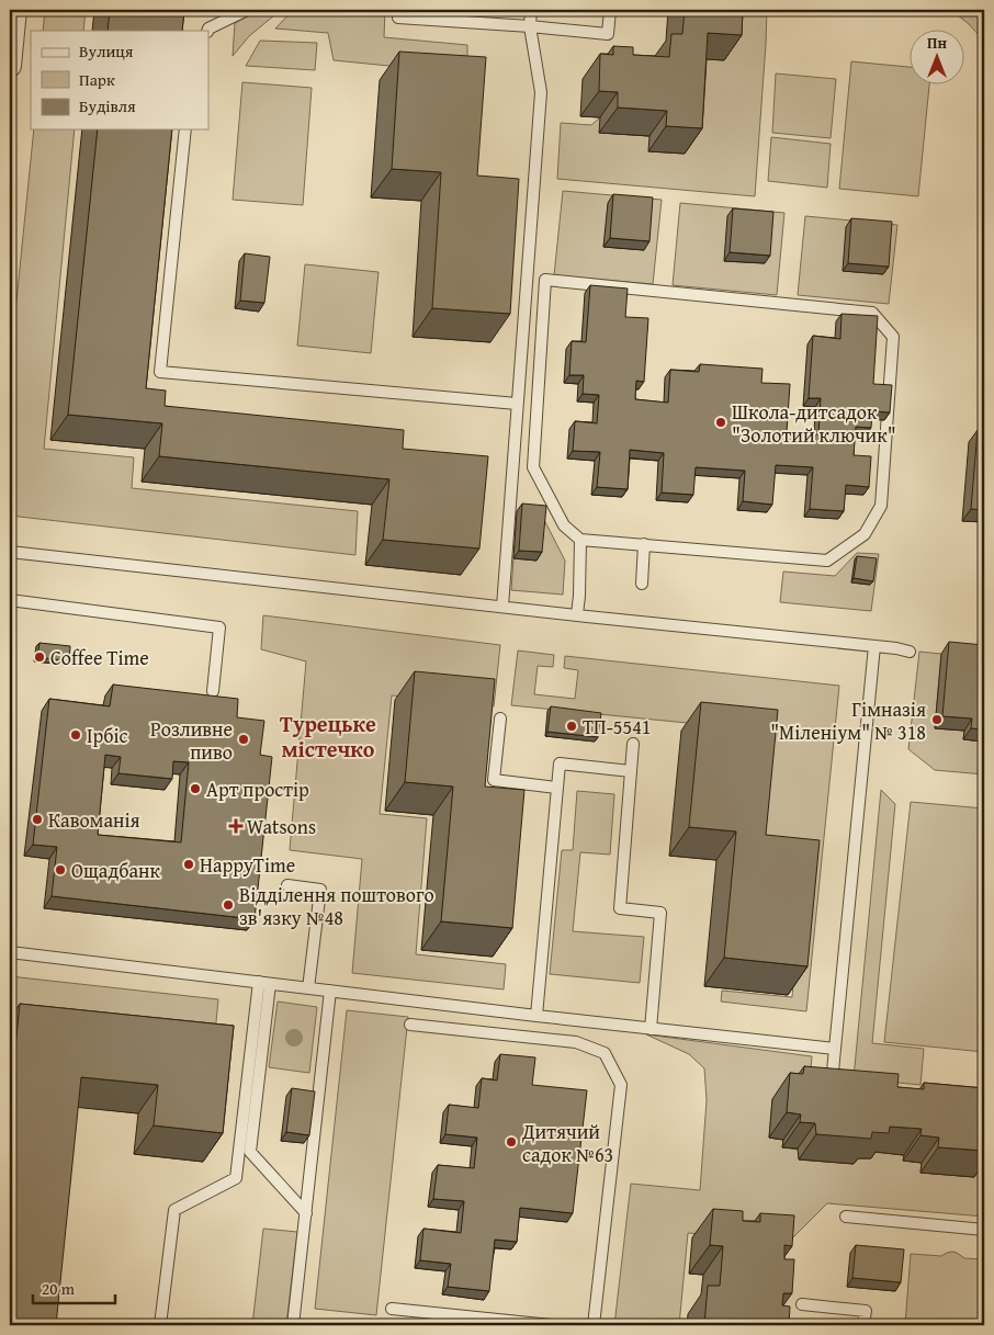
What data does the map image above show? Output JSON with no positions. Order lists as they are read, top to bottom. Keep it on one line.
{"districts":["Турецьке містечко"],"places":{"other":["Школа-дитсадок \"Золотий ключик\"","Coffee Time","Гімназія \"Міленіум\" № 318","ТП-5541","Ірбіс","Розливне пиво","Арт простір","Кавоманія","HappyTime","Ощадбанк","Відділення поштового зв'язку №48","Дитячий садок №63"],"health":["Watsons"]},"legend":["Вулиця","Парк","Будівля"],"scale_bar":"20 m","north":"top"}
